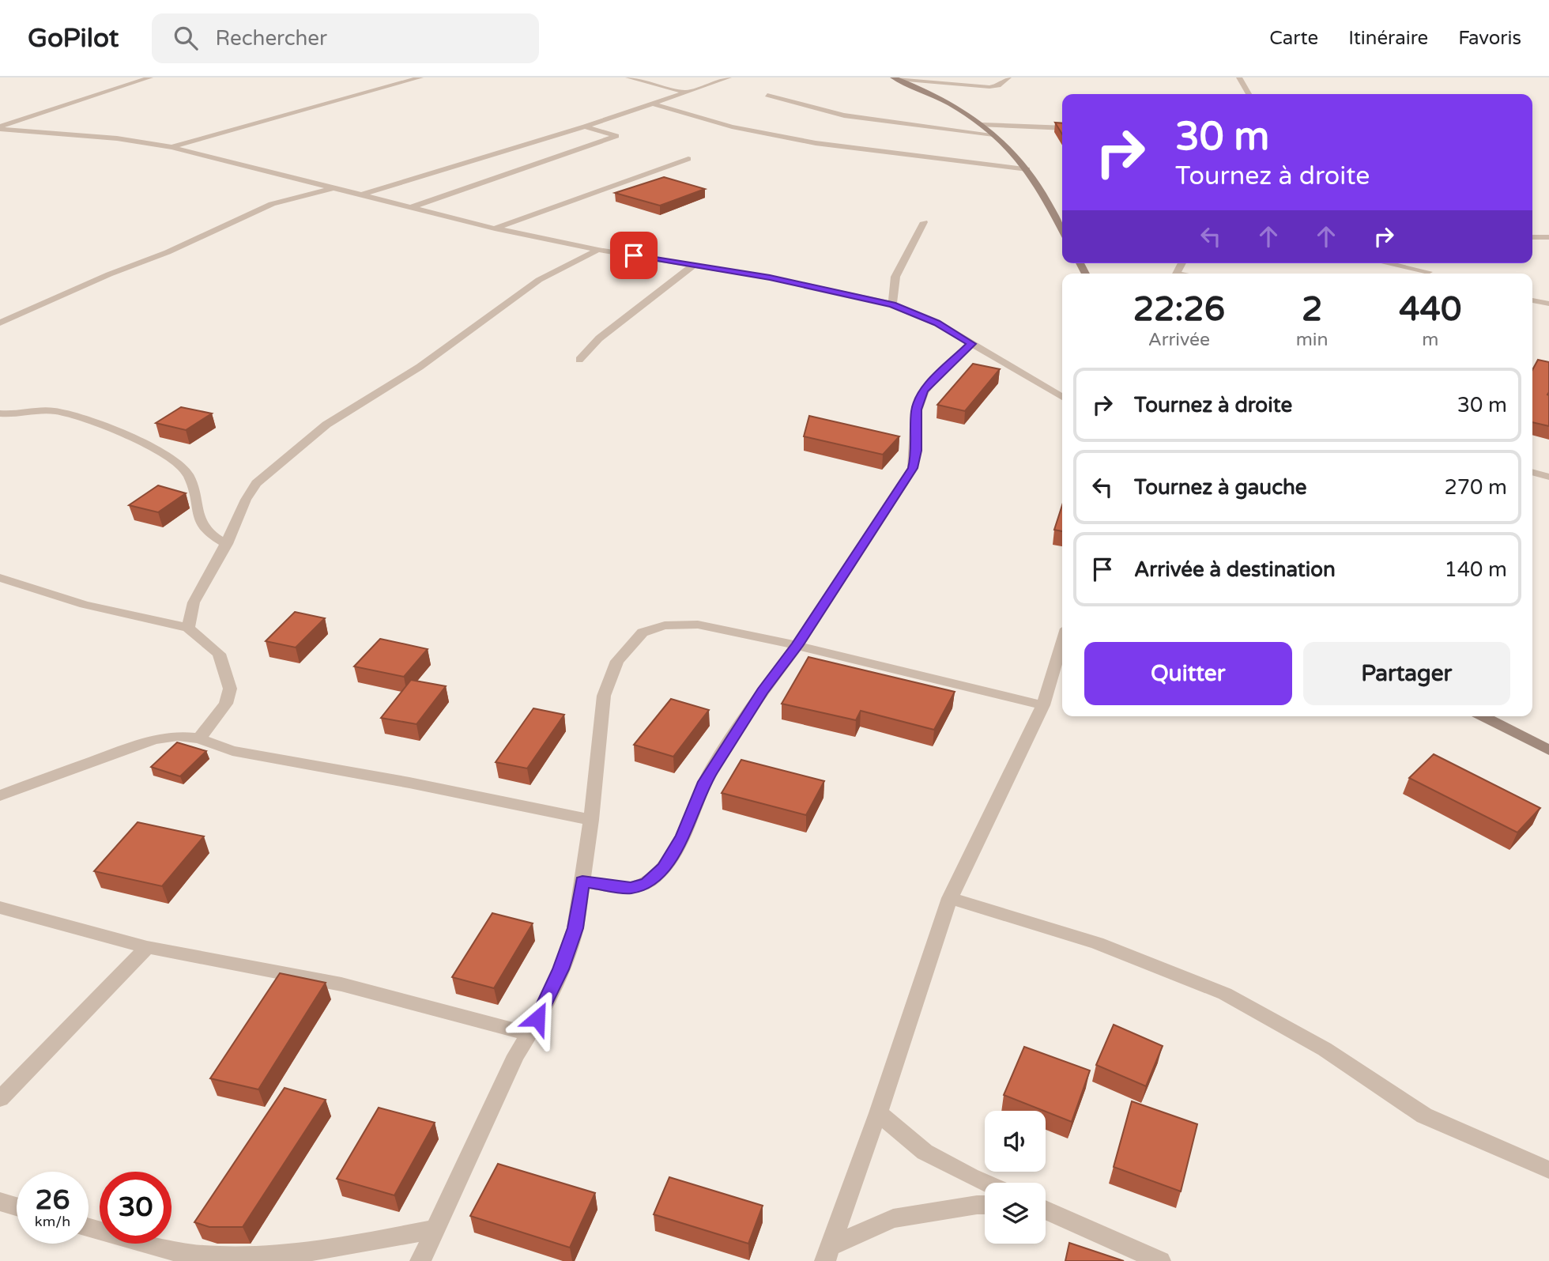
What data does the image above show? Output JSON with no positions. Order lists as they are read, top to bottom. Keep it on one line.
{"page":{"header":"GoPilot","search":"Rechercher","nav":["Carte","Itinéraire","Favoris"],"turn":["30 m","Tournez à droite"],"eta":["22:26","Arrivée","2","min","440","m"],"list":[{"name":"Tournez à droite","value":"30 m"},{"name":"Tournez à gauche","value":"270 m"},{"name":"Arrivée à destination","value":"140 m"}],"buttons":["Quitter","Partager"],"speed":"26 km/h","limit":"30"}}
